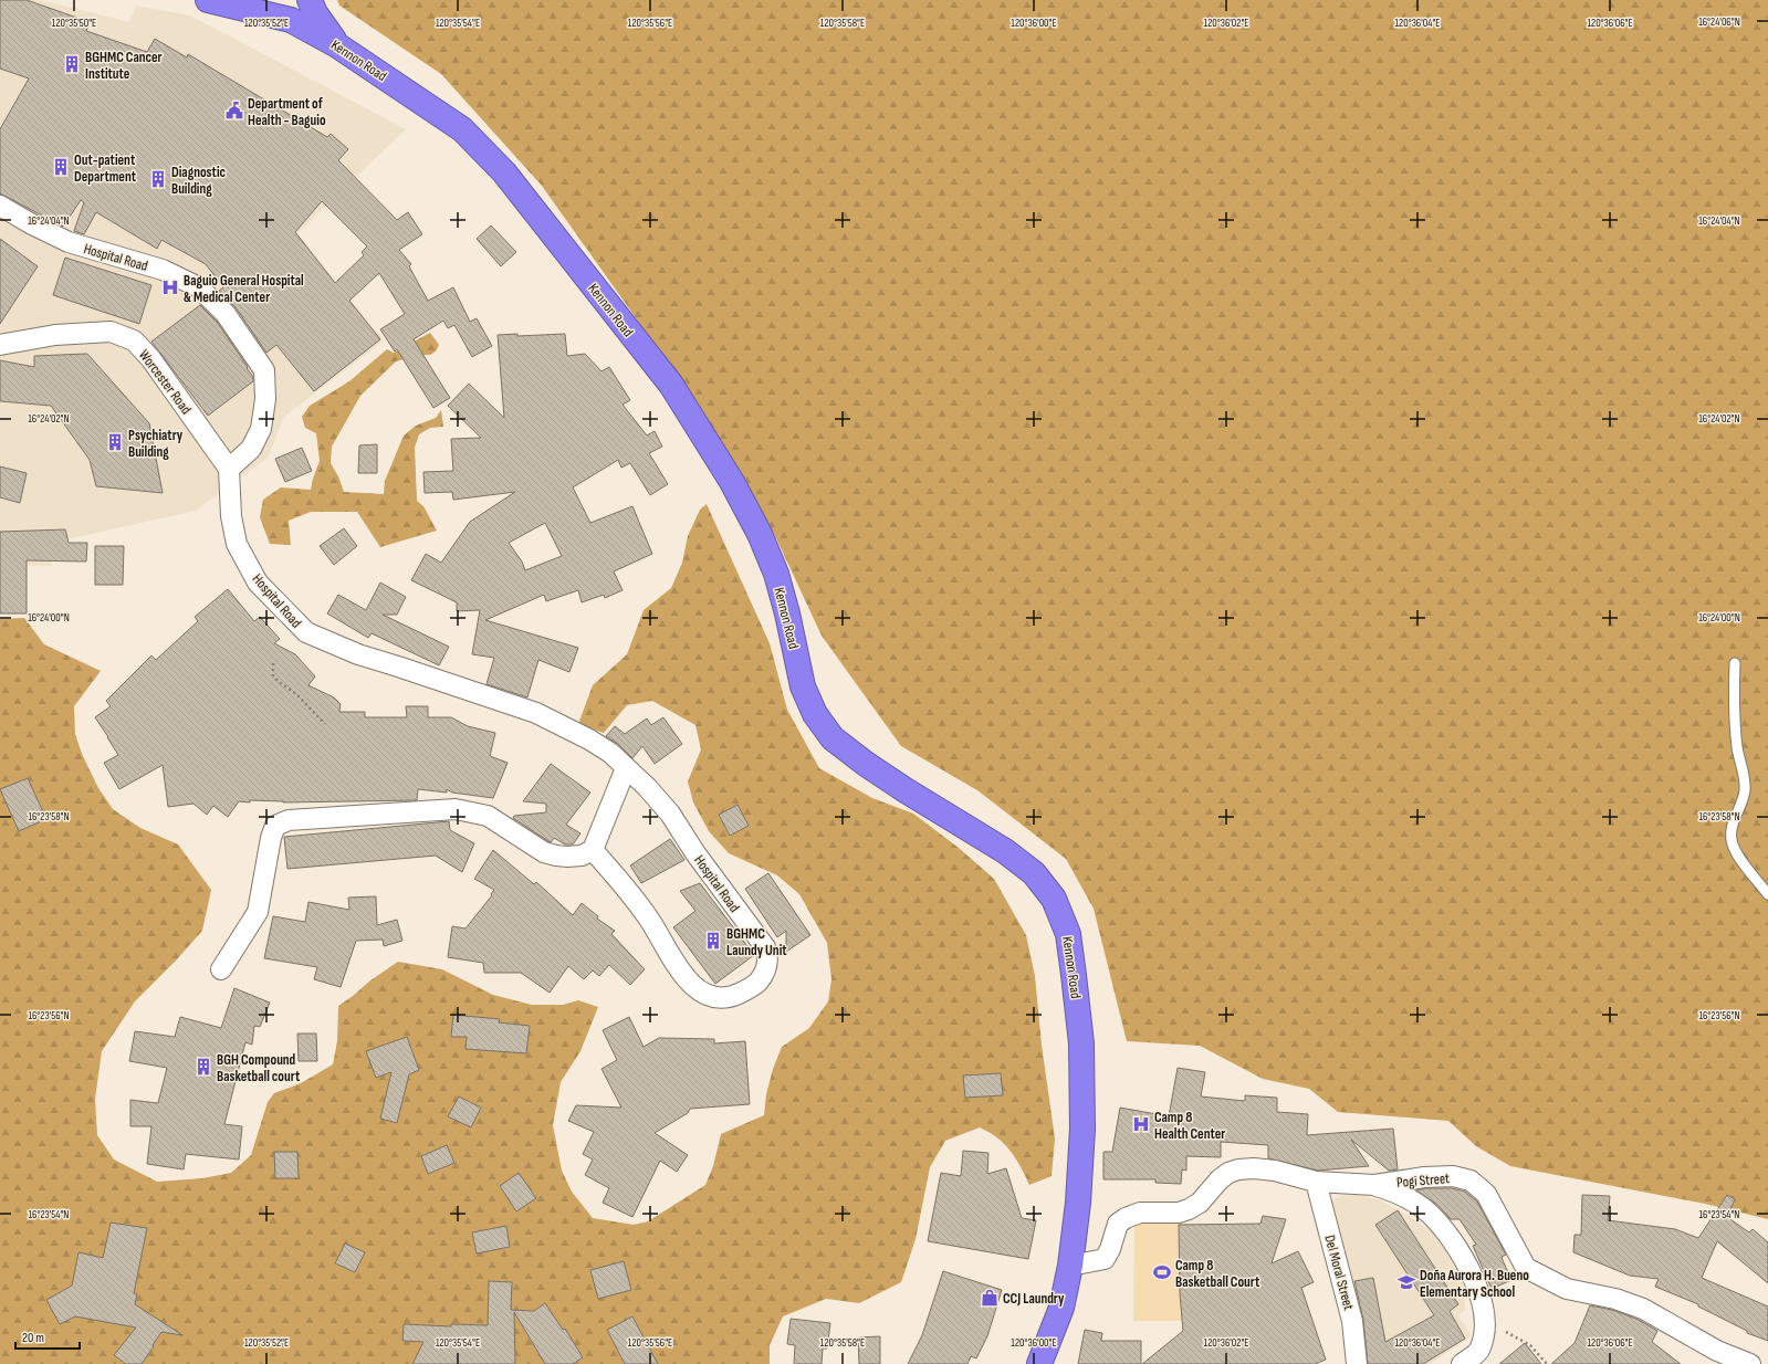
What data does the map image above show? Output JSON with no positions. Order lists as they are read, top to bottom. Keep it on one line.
{"streets":{"highway":["Kennon Road"],"street":["Hospital Road","Worcester Road","Pogi Street","Del Moral Street"]},"crossings":[["Kennon Road","Pogi Street"],["Hospital Road","Worcester Road"],["Pogi Street","Del Moral Street"]],"places":{"building":["BGHMC Cancer Institute","Out-patient Department","Diagnostic Building","Psychiatry Building","BGHMC Laundy Unit","BGH Compound Basketball court"],"public building":["Department of Health - Baguio"],"hospital":["Baguio General Hospital & Medical Center","Camp 8 Health Center"],"sports":["Camp 8 Basketball Court"],"school or university":["Doña Aurora H. Bueno Elementary School"],"shop":["CCJ Laundry"]},"scale_bar":"20 m","coordinates":["16°24'06\"N","120°35'50\"E","120°35'52\"E","120°35'54\"E","120°35'56\"E","120°35'58\"E","120°36'00\"E","120°36'02\"E","120°36'04\"E","120°36'06\"E","16°24'04\"N","16°24'02\"N","16°24'00\"N","16°23'58\"N","16°23'56\"N","16°23'54\"N"]}
